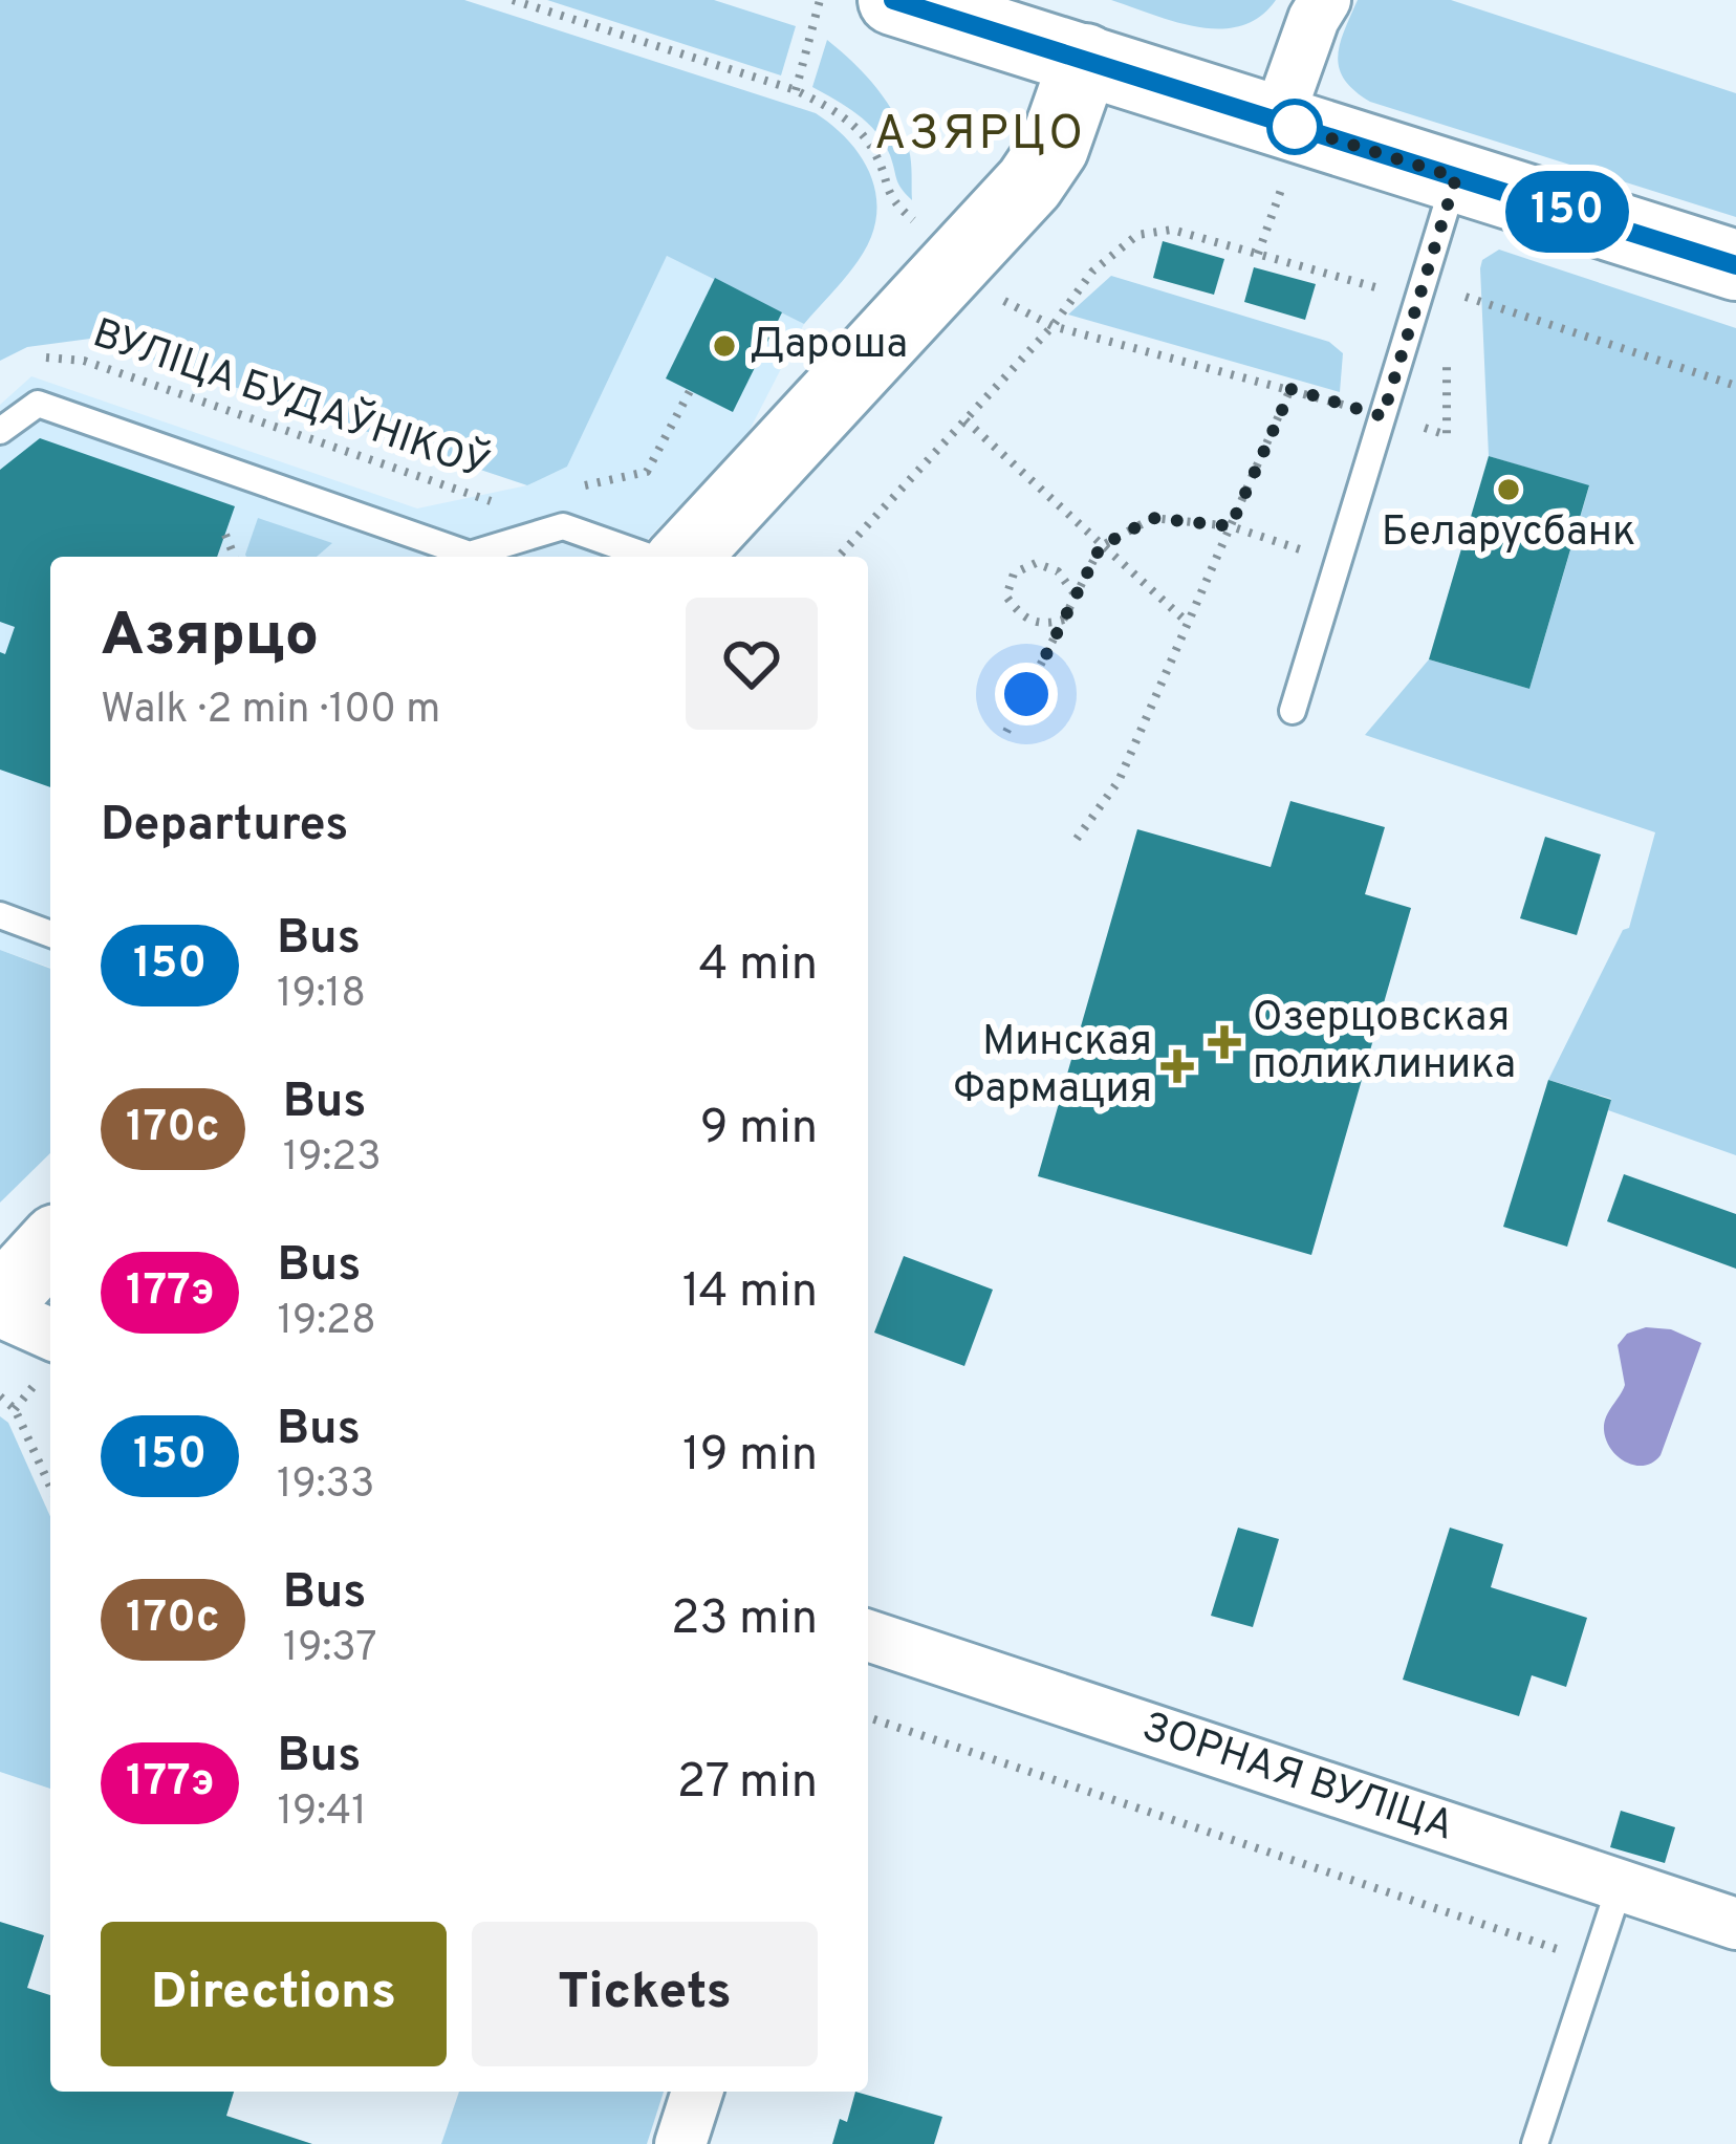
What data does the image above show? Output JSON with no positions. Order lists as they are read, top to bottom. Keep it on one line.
{"streets":{"street":["ЗОРНАЯ ВУЛІЦА"],"path":["ВУЛІЦА БУДАЎНІКОЎ"]},"districts":["АЗЯРЦО"],"places":{"other":["Дароша","Беларусбанк"],"health":["Озерцовская поликлиника","Минская Фармация"]},"lines":["bus line 150"],"page":{"on_map":"150","heading":[["Азярцо","Walk · 2 min · 100 m"],"Departures"],"list":[{"mark":"150","name":"Bus","note":"19:18","value":"4 min"},{"mark":"170с","name":"Bus","note":"19:23","value":"9 min"},{"mark":"177э","name":"Bus","note":"19:28","value":"14 min"},{"mark":"150","name":"Bus","note":"19:33","value":"19 min"},{"mark":"170с","name":"Bus","note":"19:37","value":"23 min"},{"mark":"177э","name":"Bus","note":"19:41","value":"27 min"}],"buttons":["Directions","Tickets"]}}
